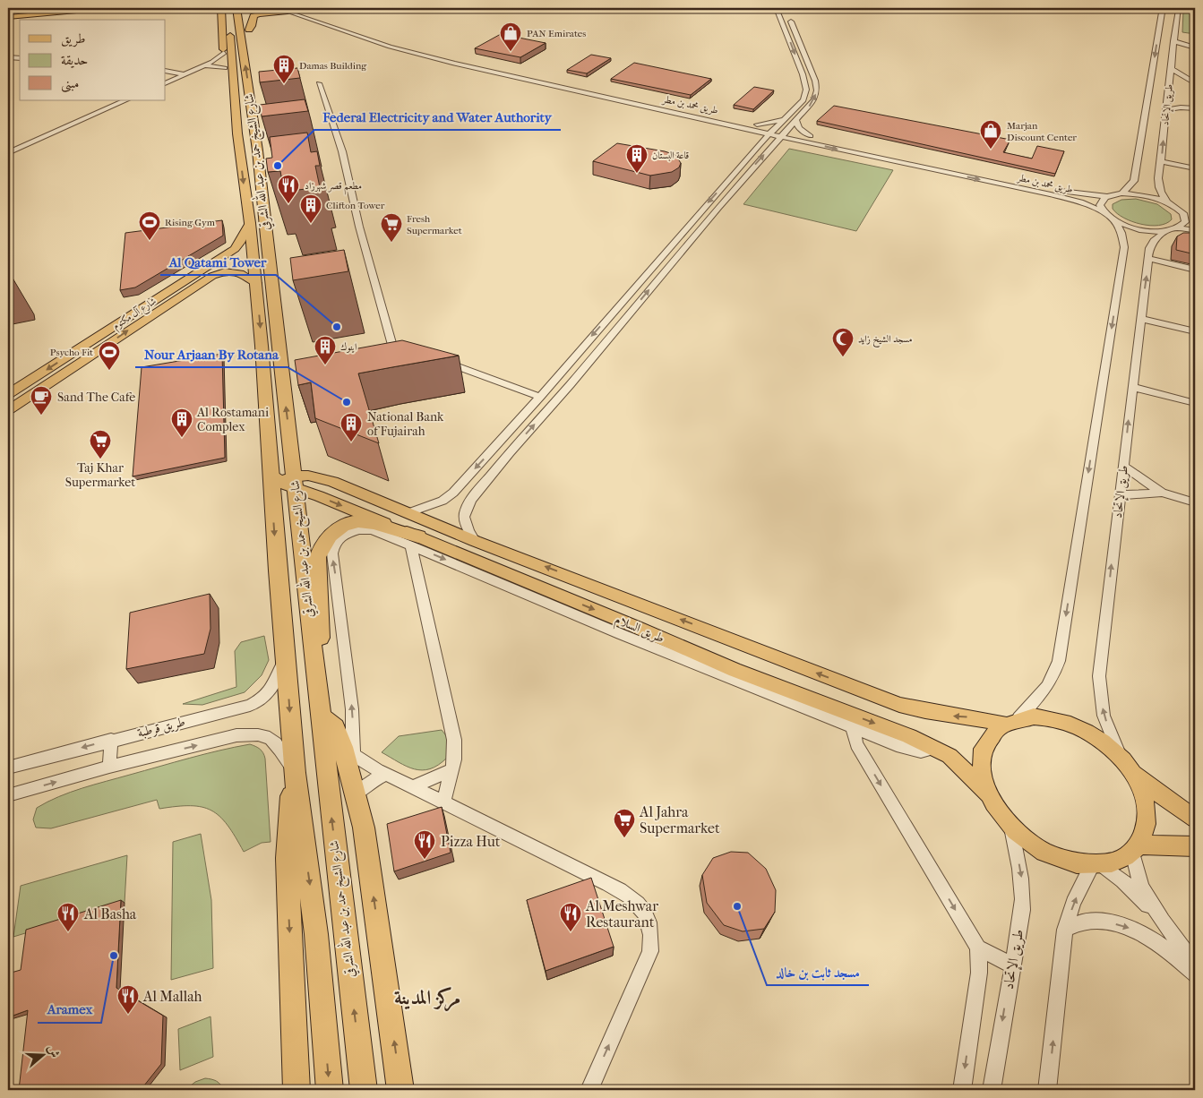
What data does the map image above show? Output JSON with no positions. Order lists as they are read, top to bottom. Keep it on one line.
{"streets":{"highway":["شارع الشيخ حمد بن عبد الله الشرقي"],"main road":["شارع آل مكتوم","طريق السلام"],"street":["طريق محمد بن مطر","طريق اﻹتحاد","طريق قرطبة"]},"crossings":[["طريق محمد بن مطر","طريق اﻹتحاد"],["طريق اﻹتحاد","طريق السلام"],["شارع الشيخ حمد بن عبد الله الشرقي","شارع آل مكتوم"],["شارع الشيخ حمد بن عبد الله الشرقي","طريق السلام"],["شارع الشيخ حمد بن عبد الله الشرقي","طريق قرطبة"]],"districts":["مركز المدينة"],"places":{"shop":["PAN Emirates","Marjan Discount Center"],"building":["Damas Building","قاعة البستان","Clifton Tower","اينوك","Al Rostamani Complex","National Bank of Fujairah"],"other":["Federal Electricity and Water Authority","Al Qatami Tower","Nour Arjaan By Rotana","مسجد ثابت بن خالد","Aramex"],"restaurant":["مطعم قصر شهرزاد","Pizza Hut","Al Basha","Al Meshwar Restaurant","Al Mallah"],"sports":["Rising Gym","Psycho Fit"],"supermarket":["Fresh Supermarket","Taj Khar Supermarket","Al Jahra Supermarket"],"mosque":["مسجد الشيخ زايد"],"cafe":["Sand The Cafe"]},"legend":["طريق","حديقة","مبنى"],"north":"right"}
